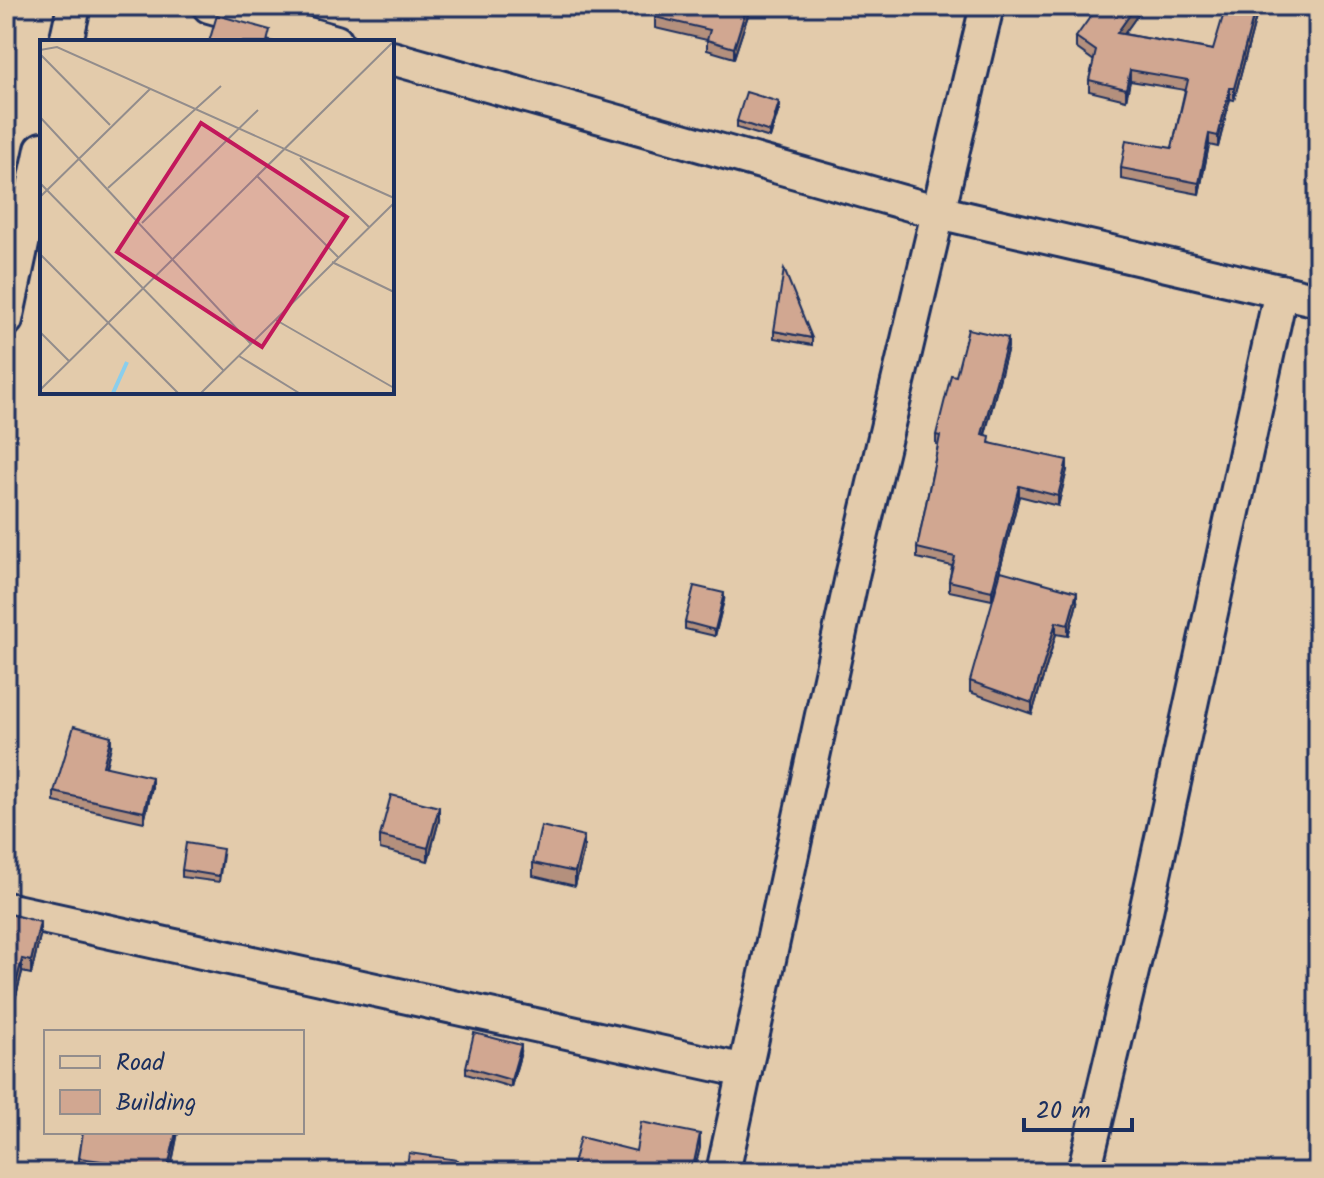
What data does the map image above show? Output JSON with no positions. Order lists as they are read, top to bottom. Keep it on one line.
{"legend":["Road","Building"],"scale_bar":"20 m"}
